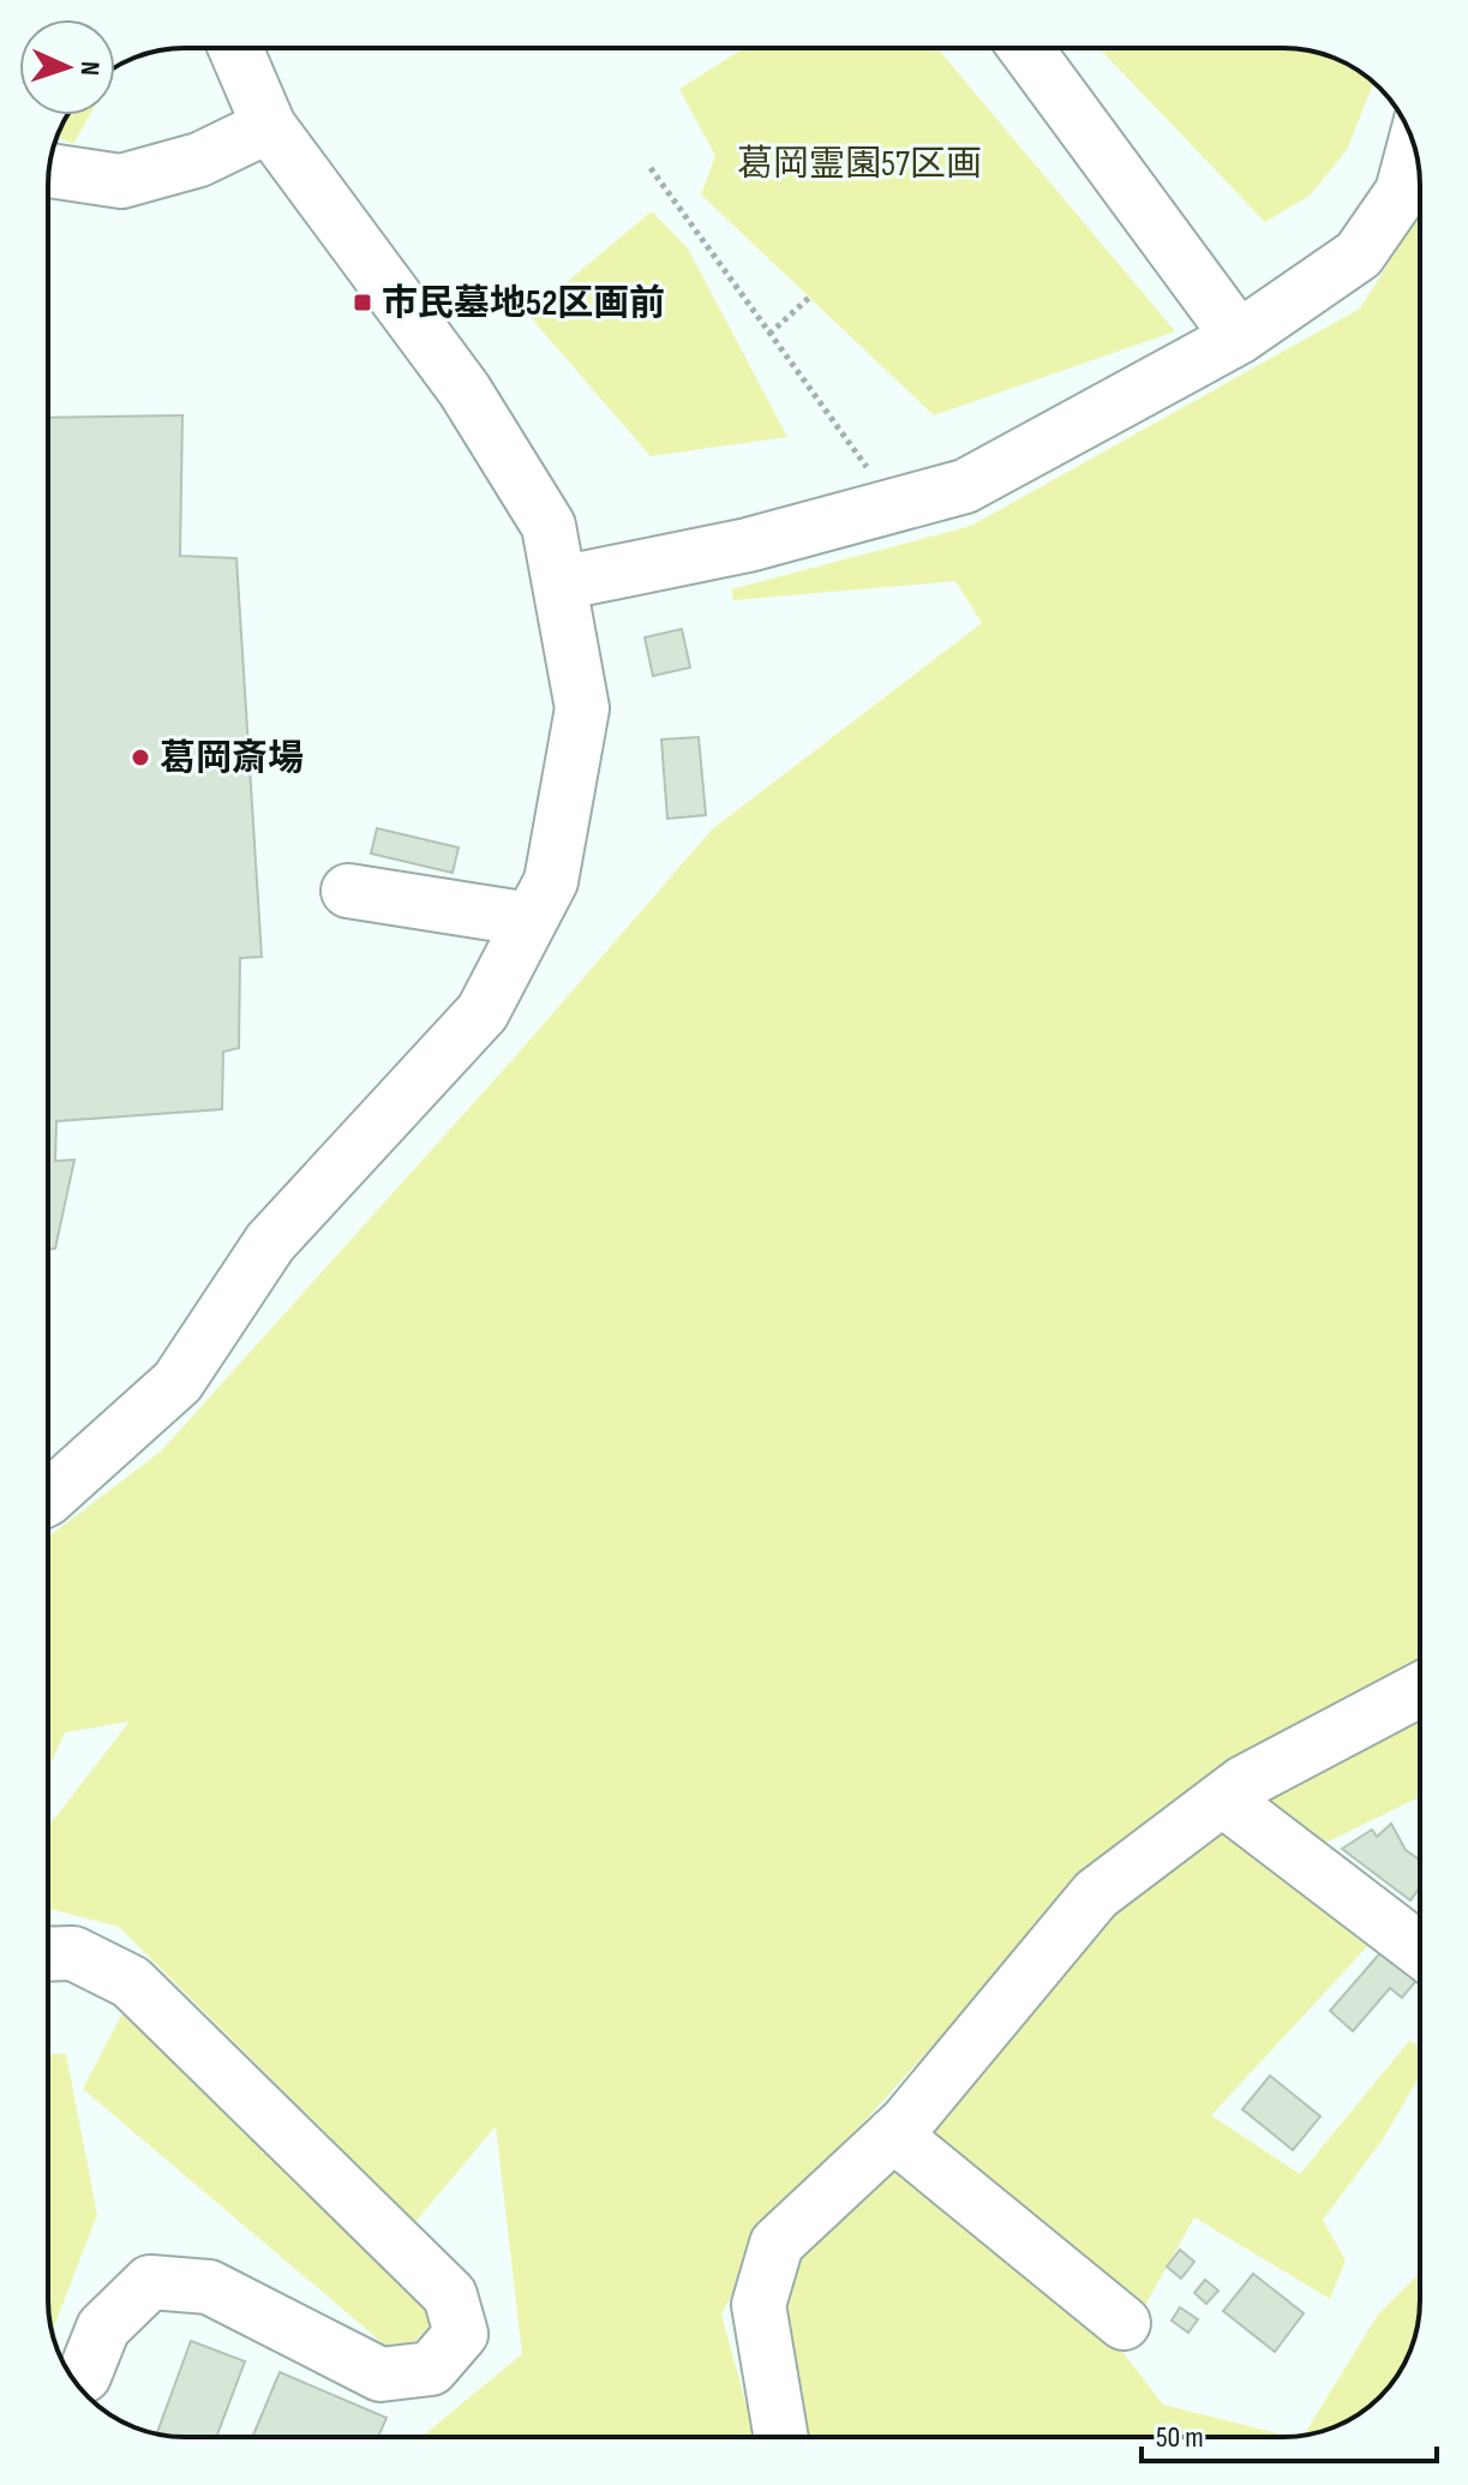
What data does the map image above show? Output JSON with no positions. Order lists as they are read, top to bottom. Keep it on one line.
{"parks":["葛岡霊園57区画"],"places":{"transit":["市民墓地52区画前"],"other":["葛岡斎場"]},"scale_bar":"50 m","north":"right"}
